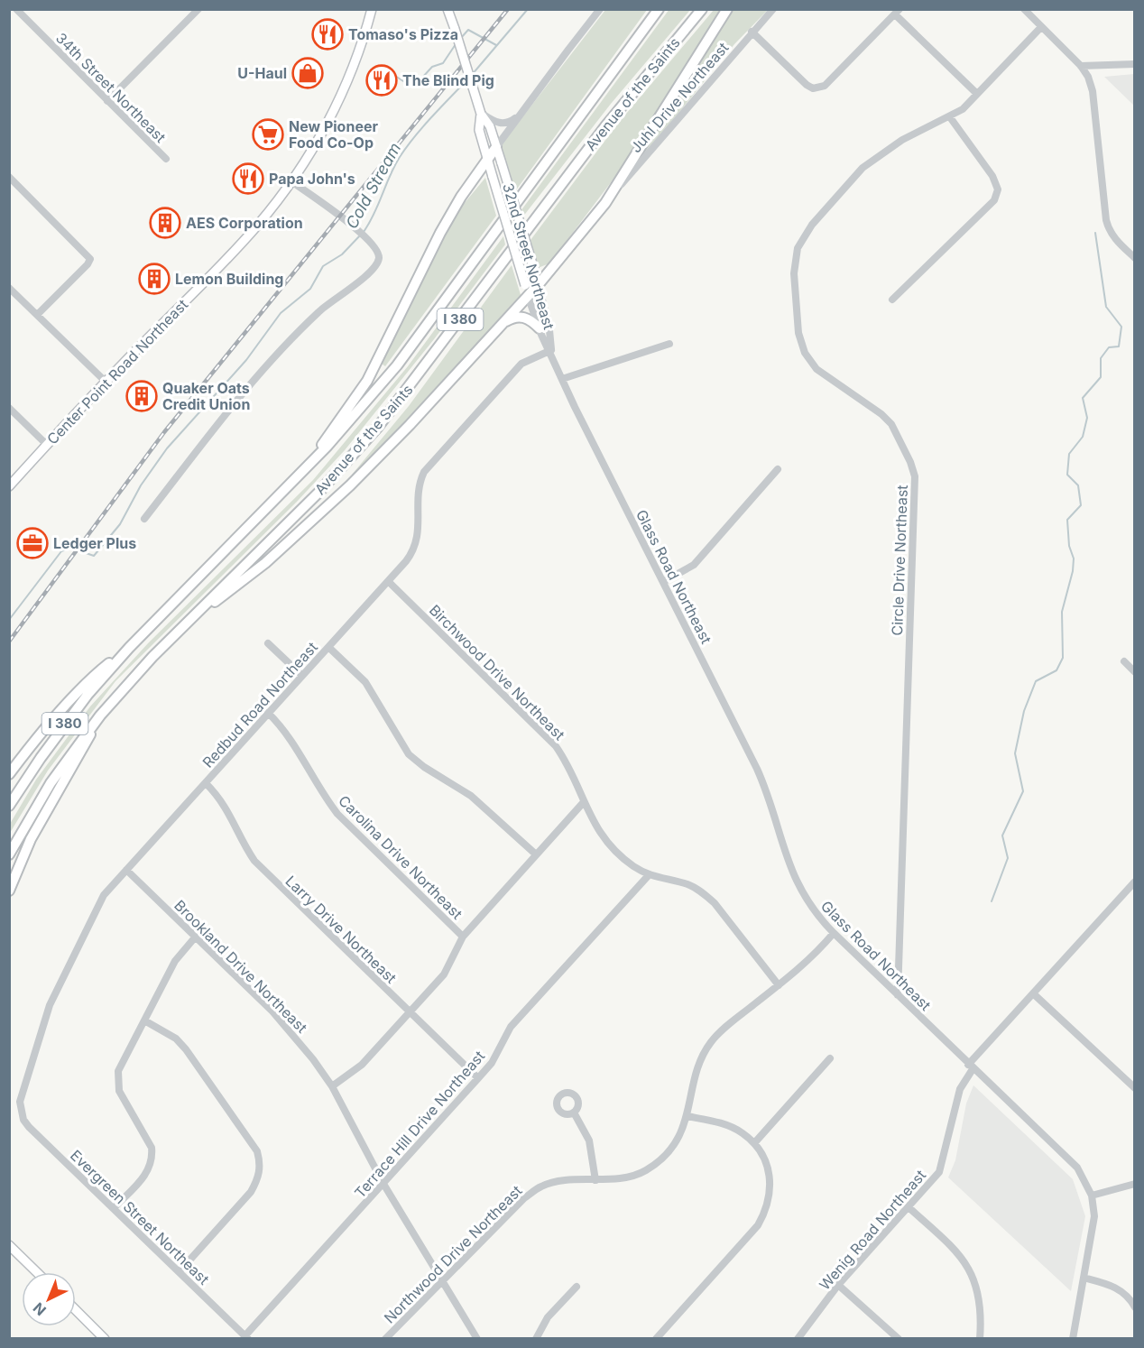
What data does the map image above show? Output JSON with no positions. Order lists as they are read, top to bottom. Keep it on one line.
{"streets":{"highway":["Avenue of the Saints","I 380"],"main road":["32nd Street Northeast","Center Point Road Northeast"],"street":["34th Street Northeast","Juhl Drive Northeast","Circle Drive Northeast","Glass Road Northeast","Birchwood Drive Northeast","Redbud Road Northeast","Carolina Drive Northeast","Larry Drive Northeast","Brookland Drive Northeast","Terrace Hill Drive Northeast","Evergreen Street Northeast","Wenig Road Northeast","Northwood Drive Northeast"]},"crossings":[["32nd Street Northeast","Glass Road Northeast"],["32nd Street Northeast","Redbud Road Northeast"],["Circle Drive Northeast","Glass Road Northeast"],["Glass Road Northeast","Redbud Road Northeast"],["Glass Road Northeast","Wenig Road Northeast"],["Glass Road Northeast","Northwood Drive Northeast"],["Birchwood Drive Northeast","Redbud Road Northeast"],["Birchwood Drive Northeast","Terrace Hill Drive Northeast"],["Birchwood Drive Northeast","Northwood Drive Northeast"],["Redbud Road Northeast","Carolina Drive Northeast"],["Redbud Road Northeast","Larry Drive Northeast"],["Redbud Road Northeast","Brookland Drive Northeast"],["Redbud Road Northeast","Evergreen Street Northeast"],["Larry Drive Northeast","Terrace Hill Drive Northeast"],["Brookland Drive Northeast","Terrace Hill Drive Northeast"],["Brookland Drive Northeast","Northwood Drive Northeast"],["Terrace Hill Drive Northeast","Evergreen Street Northeast"]],"water":["Cold Stream"],"places":{"restaurant":["Tomaso's Pizza","The Blind Pig","Papa John's"],"shop":["U-Haul"],"supermarket":["New Pioneer Food Co-Op"],"building":["AES Corporation","Lemon Building","Quaker Oats Credit Union"],"office":["Ledger Plus"]},"north":"bottom left"}
